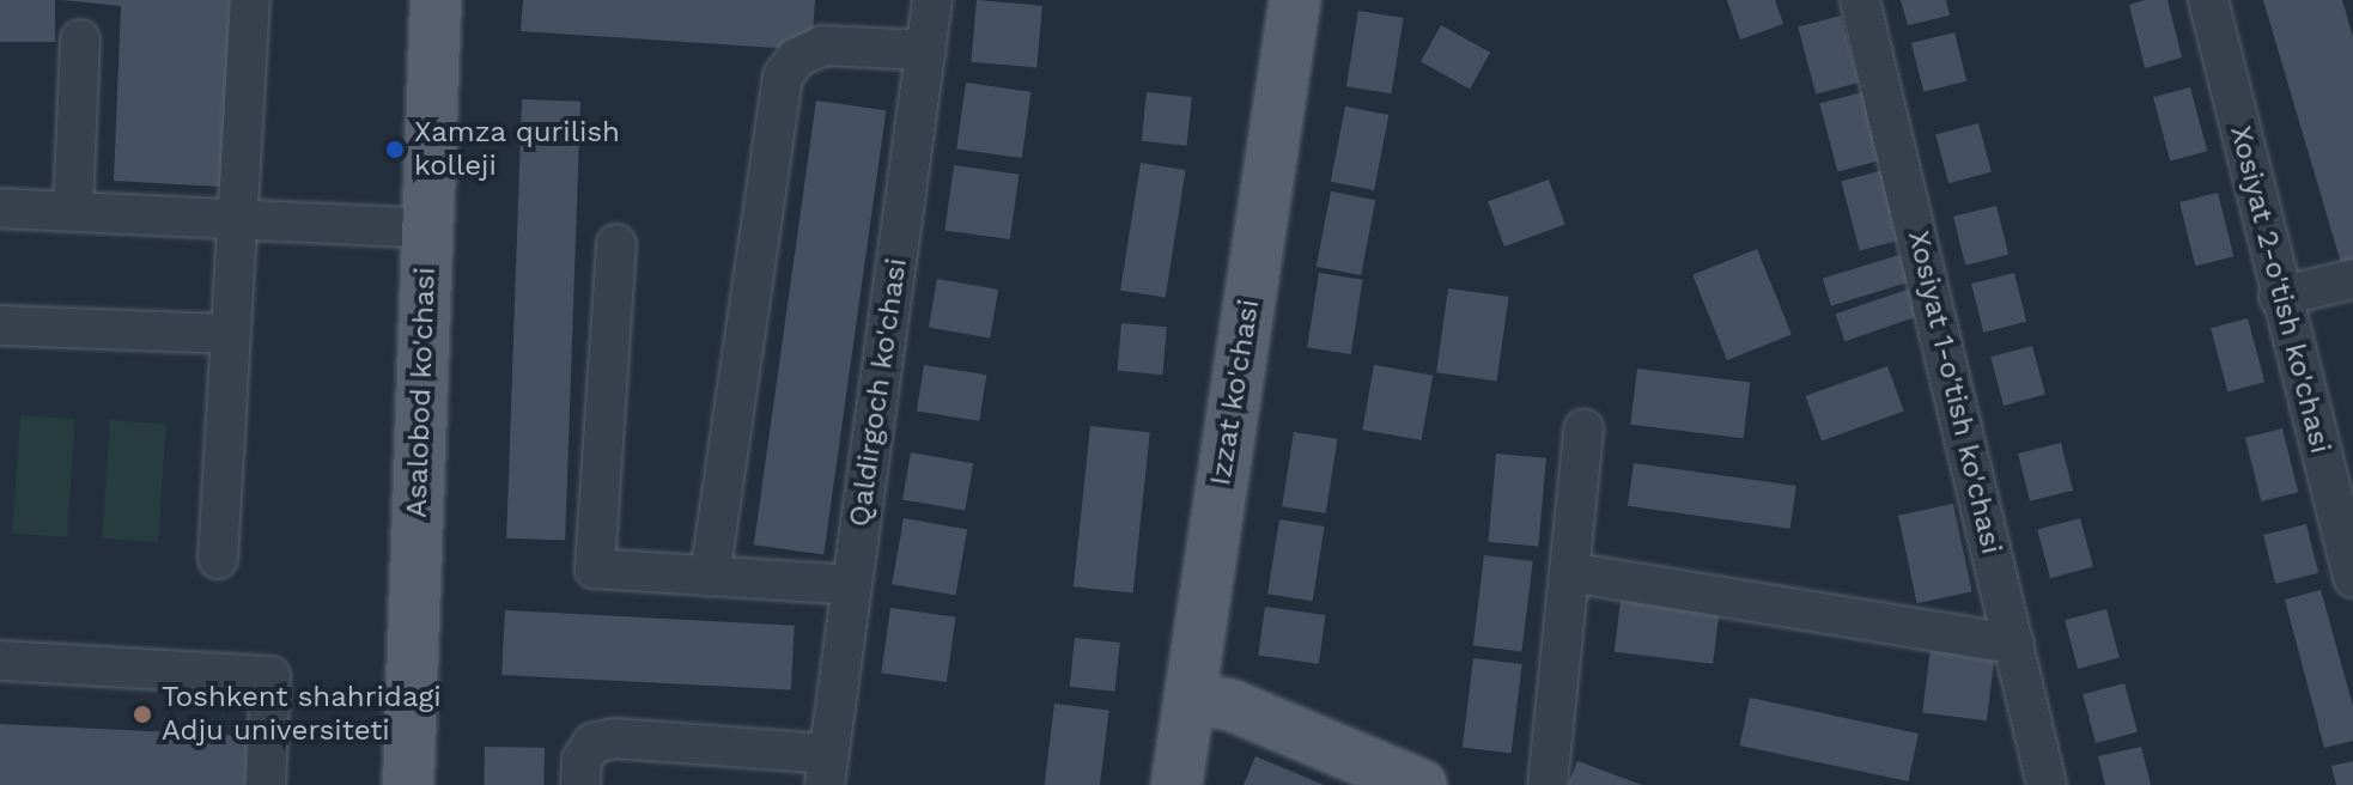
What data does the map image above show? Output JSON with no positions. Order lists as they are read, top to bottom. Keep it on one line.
{"streets":{"main road":["Asalobod ko'chasi","Izzat ko'chasi"],"street":["Xosiyat 2-o'tish ko'chasi","Qaldirgoch ko'chasi","Xosiyat 1-o'tish ko'chasi"]},"places":["Xamza qurilish kolleji","Toshkent shahridagi Adju universiteti"]}
